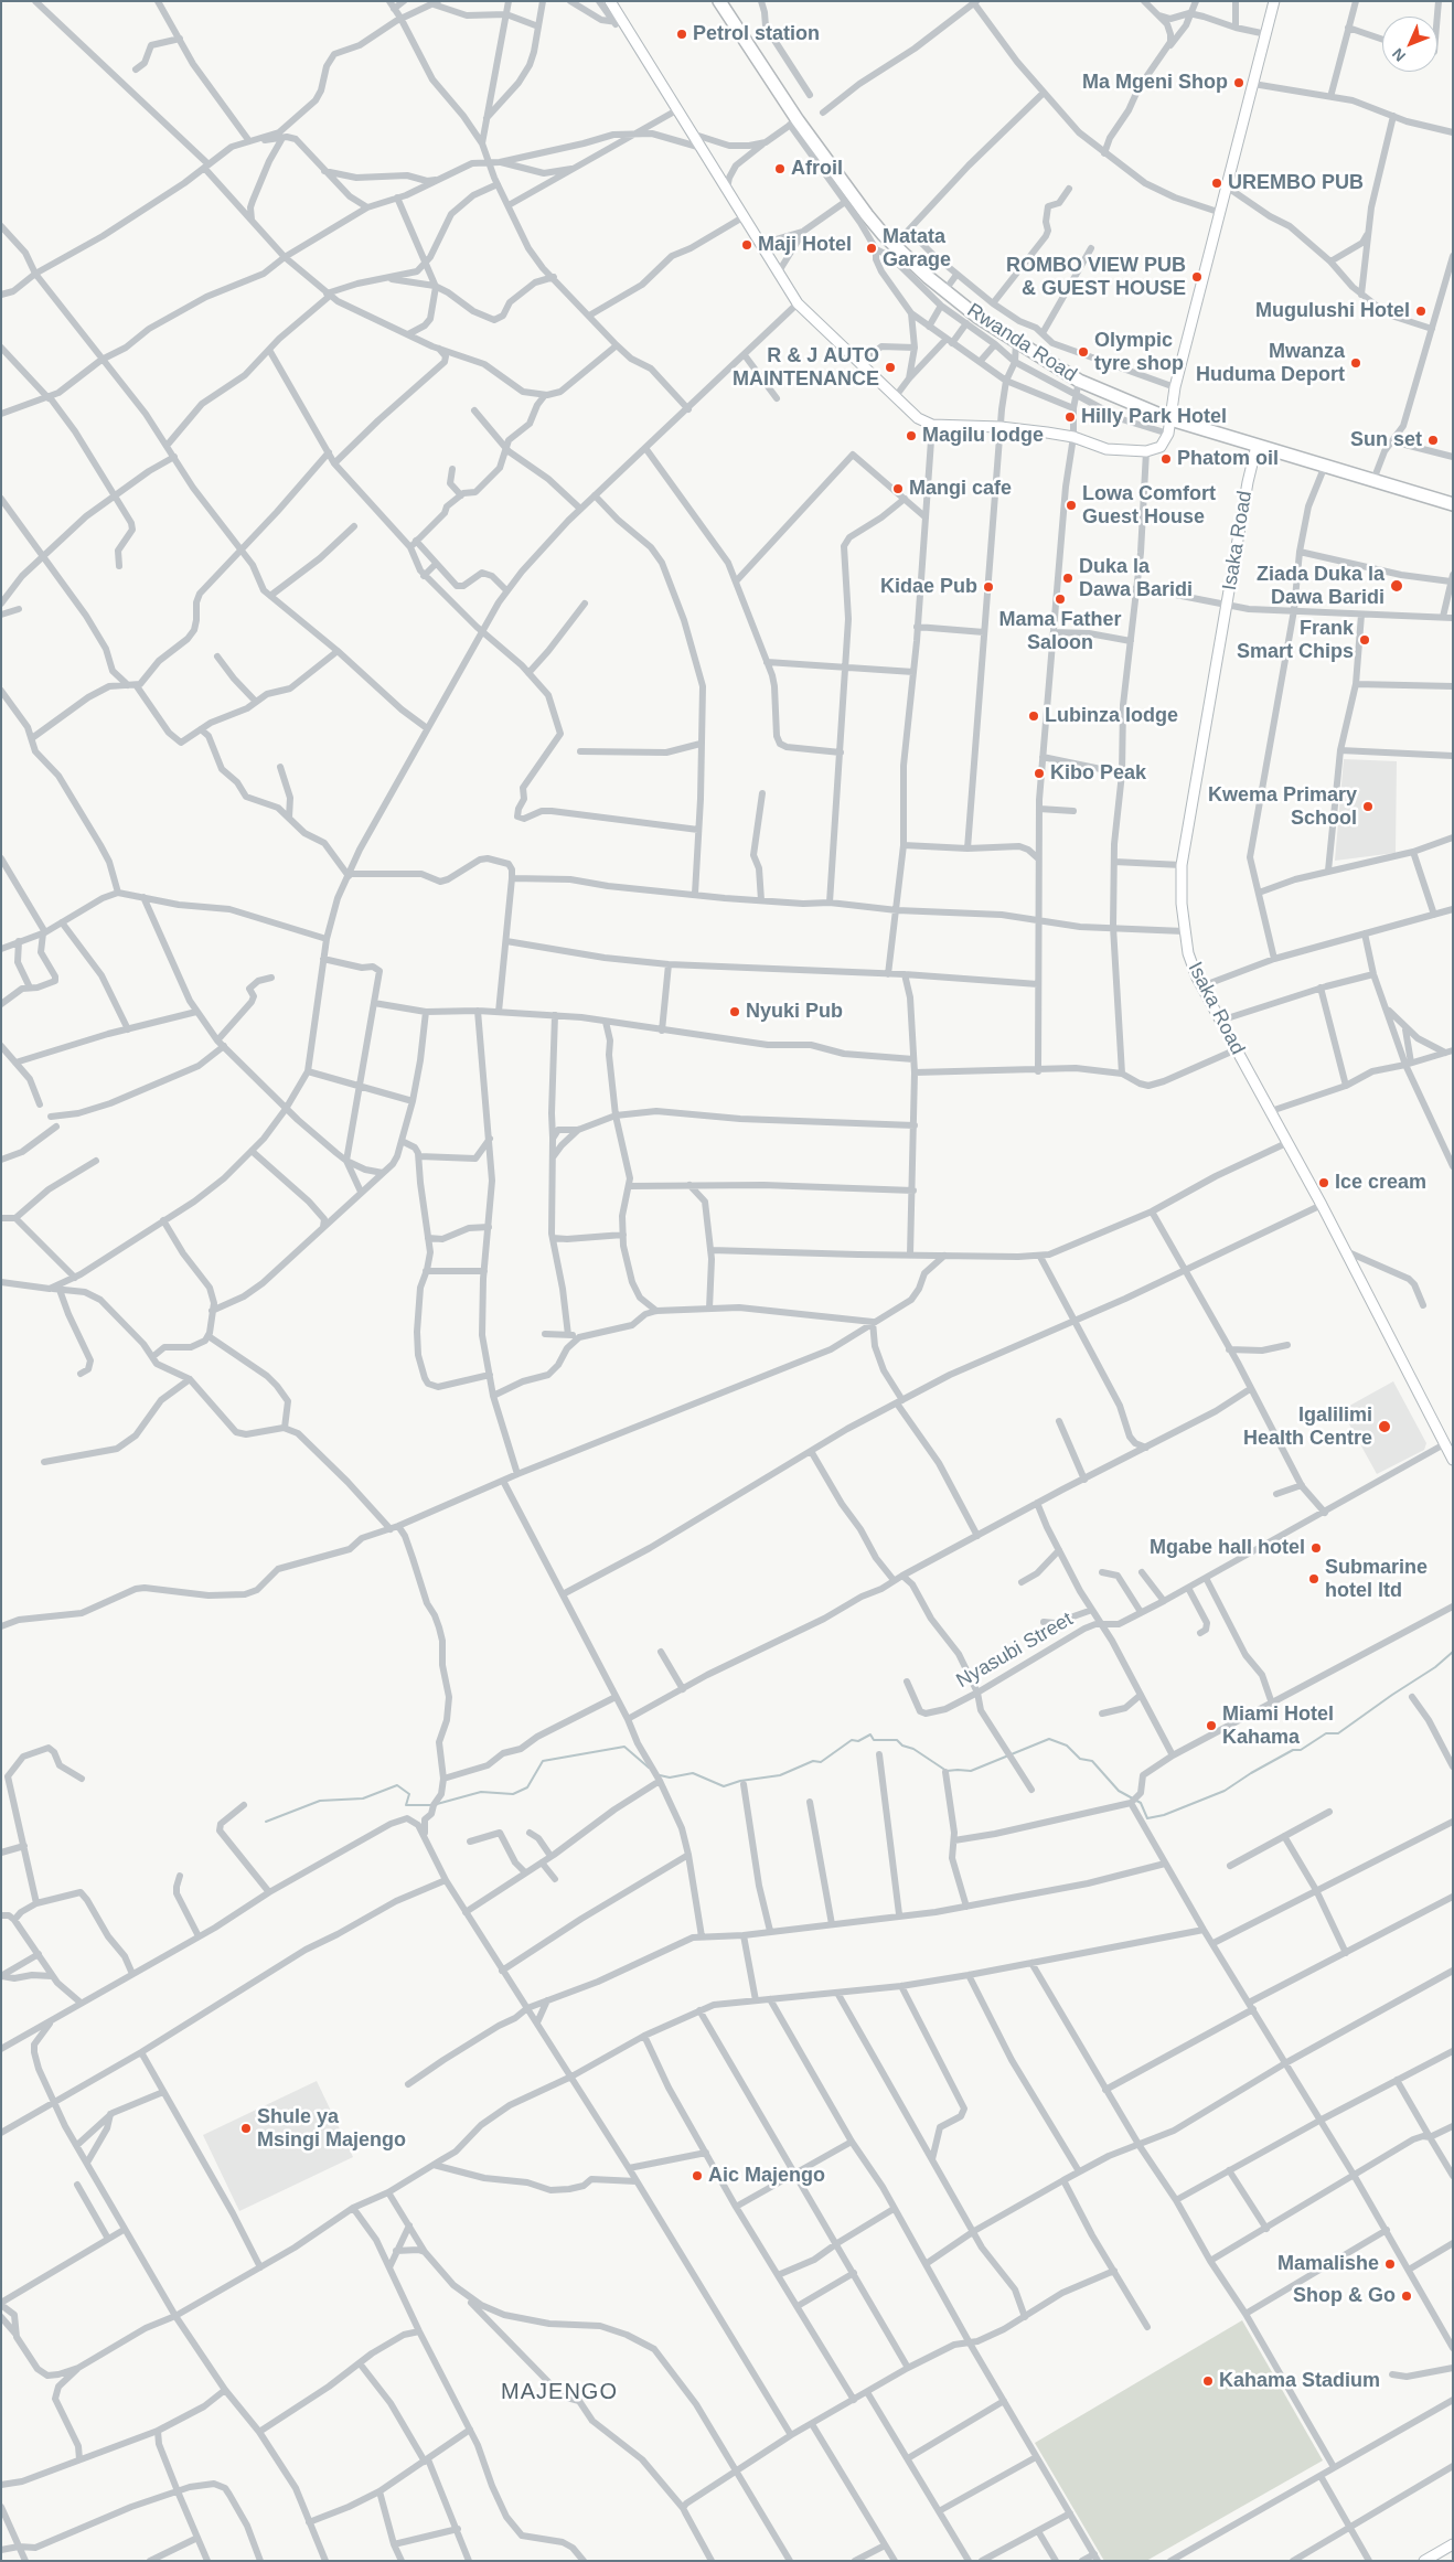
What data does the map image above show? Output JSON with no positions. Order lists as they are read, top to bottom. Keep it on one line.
{"streets":{"highway":["Rwanda Road"],"street":["Isaka Road","Nyasubi Street"]},"crossings":[["Rwanda Road","Isaka Road"],["Isaka Road","Nyasubi Street"]],"districts":["MAJENGO"],"places":["Petrol station","Ma Mgeni Shop","Afroil","UREMBO PUB","Maji Hotel","Matata Garage","ROMBO VIEW PUB & GUEST HOUSE","Mugulushi Hotel","Olympic tyre shop","Mwanza Huduma Deport","R & J AUTO MAINTENANCE","Hilly Park Hotel","Magilu lodge","Sun set","Phatom oil","Mangi cafe","Lowa Comfort Guest House","Duka la Dawa Baridi","Ziada Duka la Dawa Baridi","Kidae Pub","Mama Father Saloon","Frank Smart Chips","Lubinza lodge","Kibo Peak","Kwema Primary School","Nyuki Pub","Ice cream","Igalilimi Health Centre","Mgabe hall hotel","Submarine hotel ltd","Miami Hotel Kahama","Shule ya Msingi Majengo","Aic Majengo","Mamalishe","Shop & Go","Kahama Stadium"],"north":"bottom left"}
